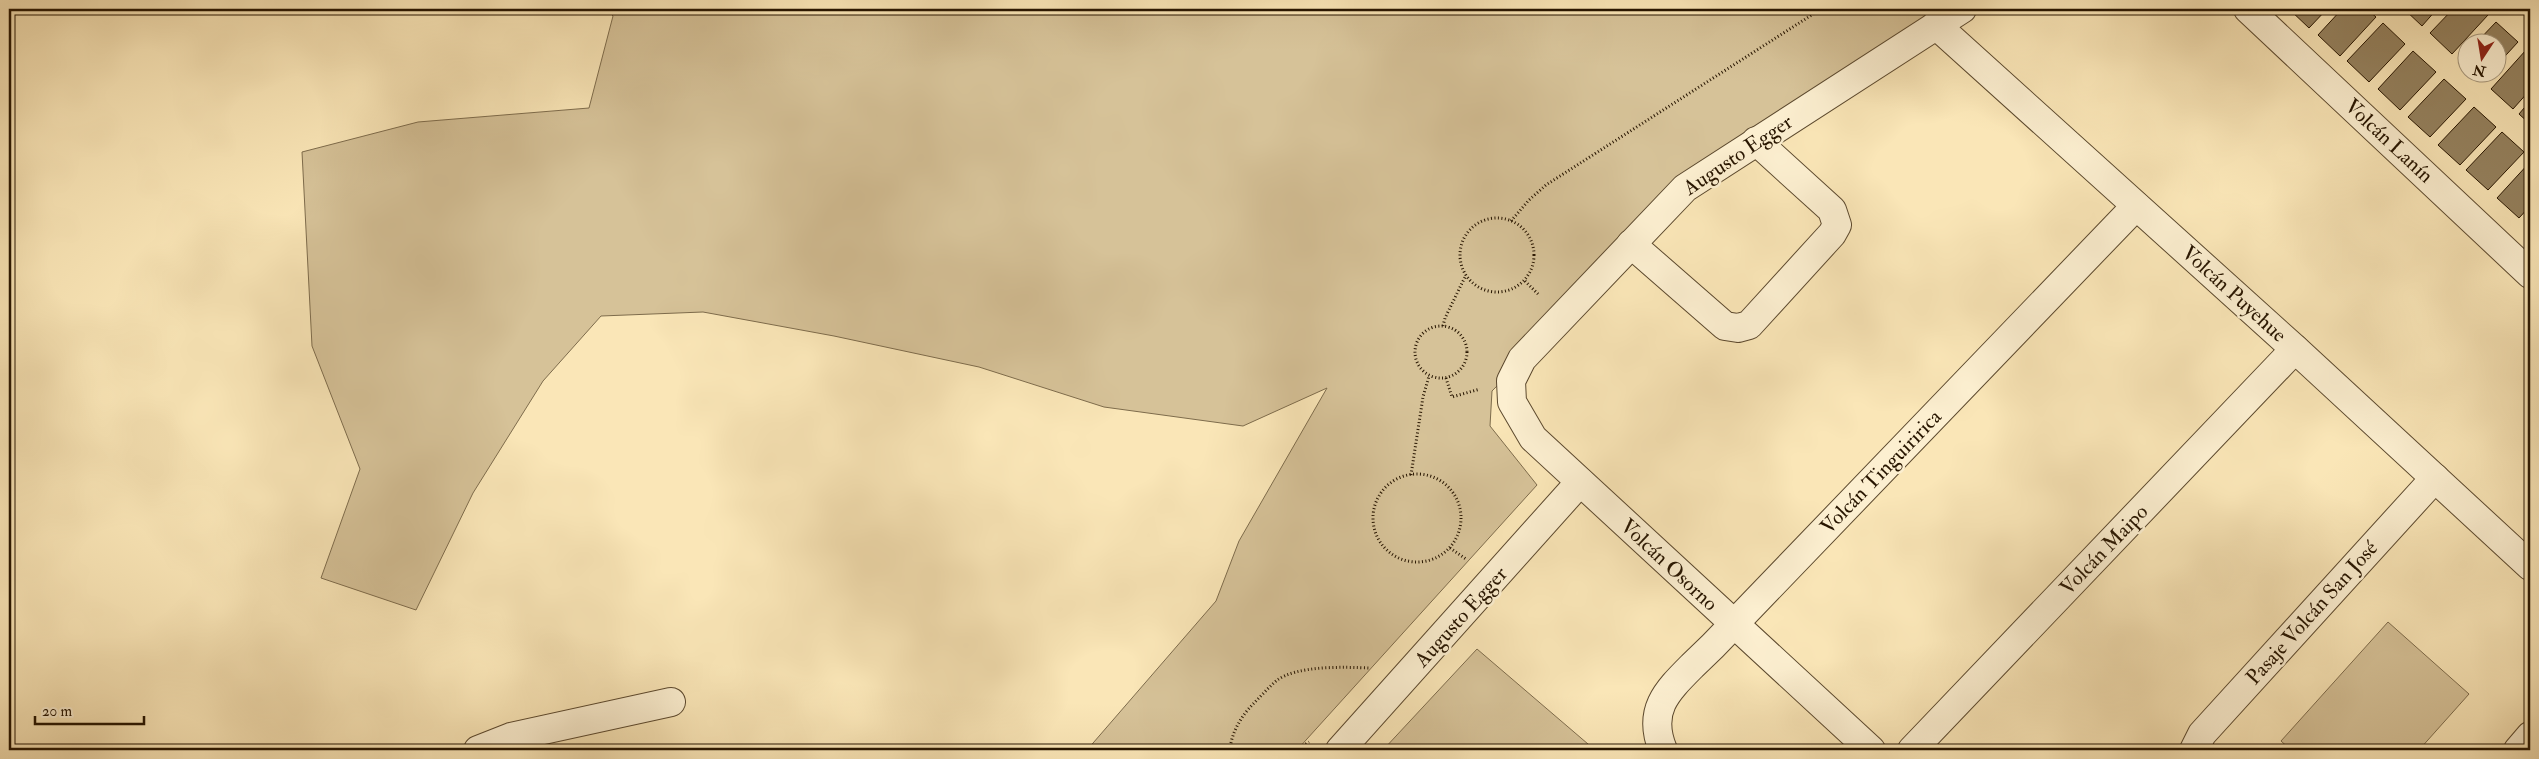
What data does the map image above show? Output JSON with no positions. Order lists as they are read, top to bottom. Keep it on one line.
{"streets":{"street":["Volcán Lanín","Augusto Egger","Volcán Puyehue","Volcán Tinguiririca","Volcán Maipo","Volcán Osorno","Pasaje Volcán San José"]},"crossings":[["Augusto Egger","Volcán Puyehue"],["Augusto Egger","Volcán Osorno"],["Volcán Puyehue","Volcán Tinguiririca"],["Volcán Puyehue","Volcán Maipo"],["Volcán Puyehue","Pasaje Volcán San José"],["Volcán Tinguiririca","Volcán Osorno"]],"scale_bar":"20 m","north":"bottom"}
